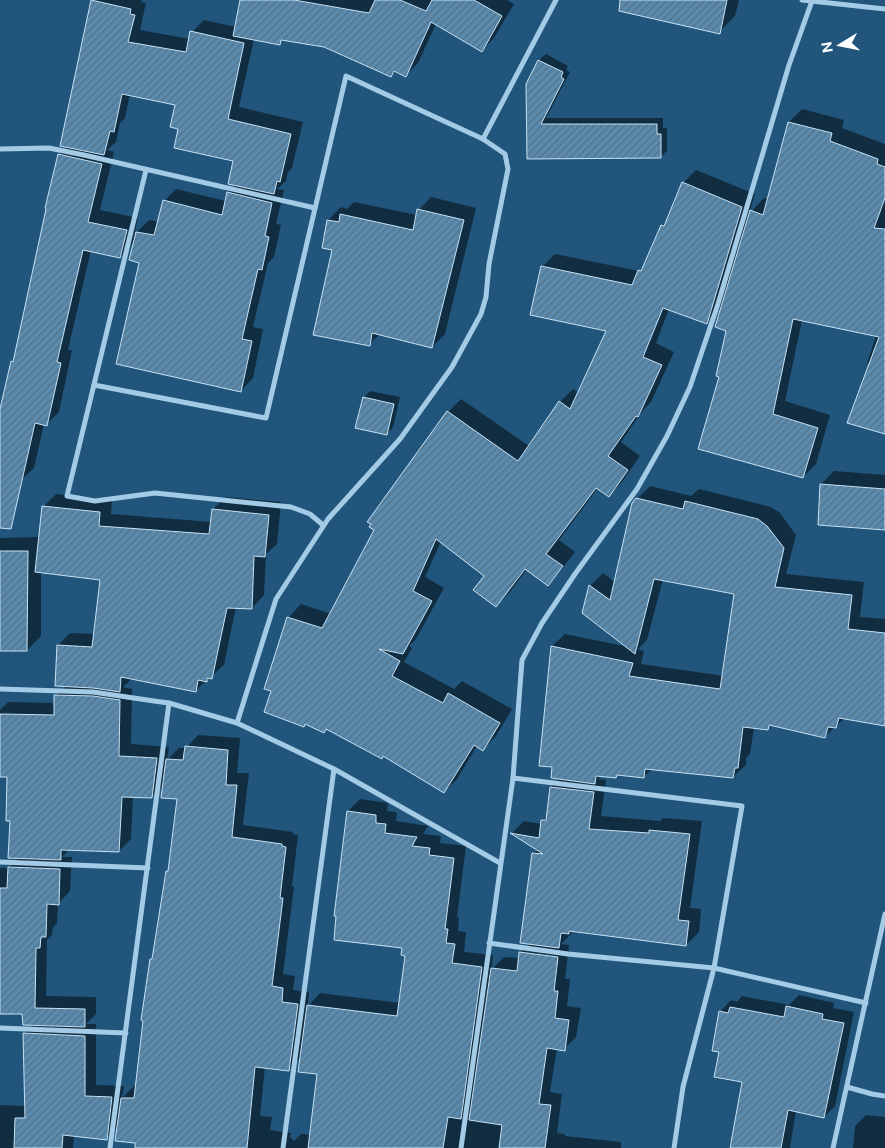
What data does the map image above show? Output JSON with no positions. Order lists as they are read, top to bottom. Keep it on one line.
{"north":"left"}
